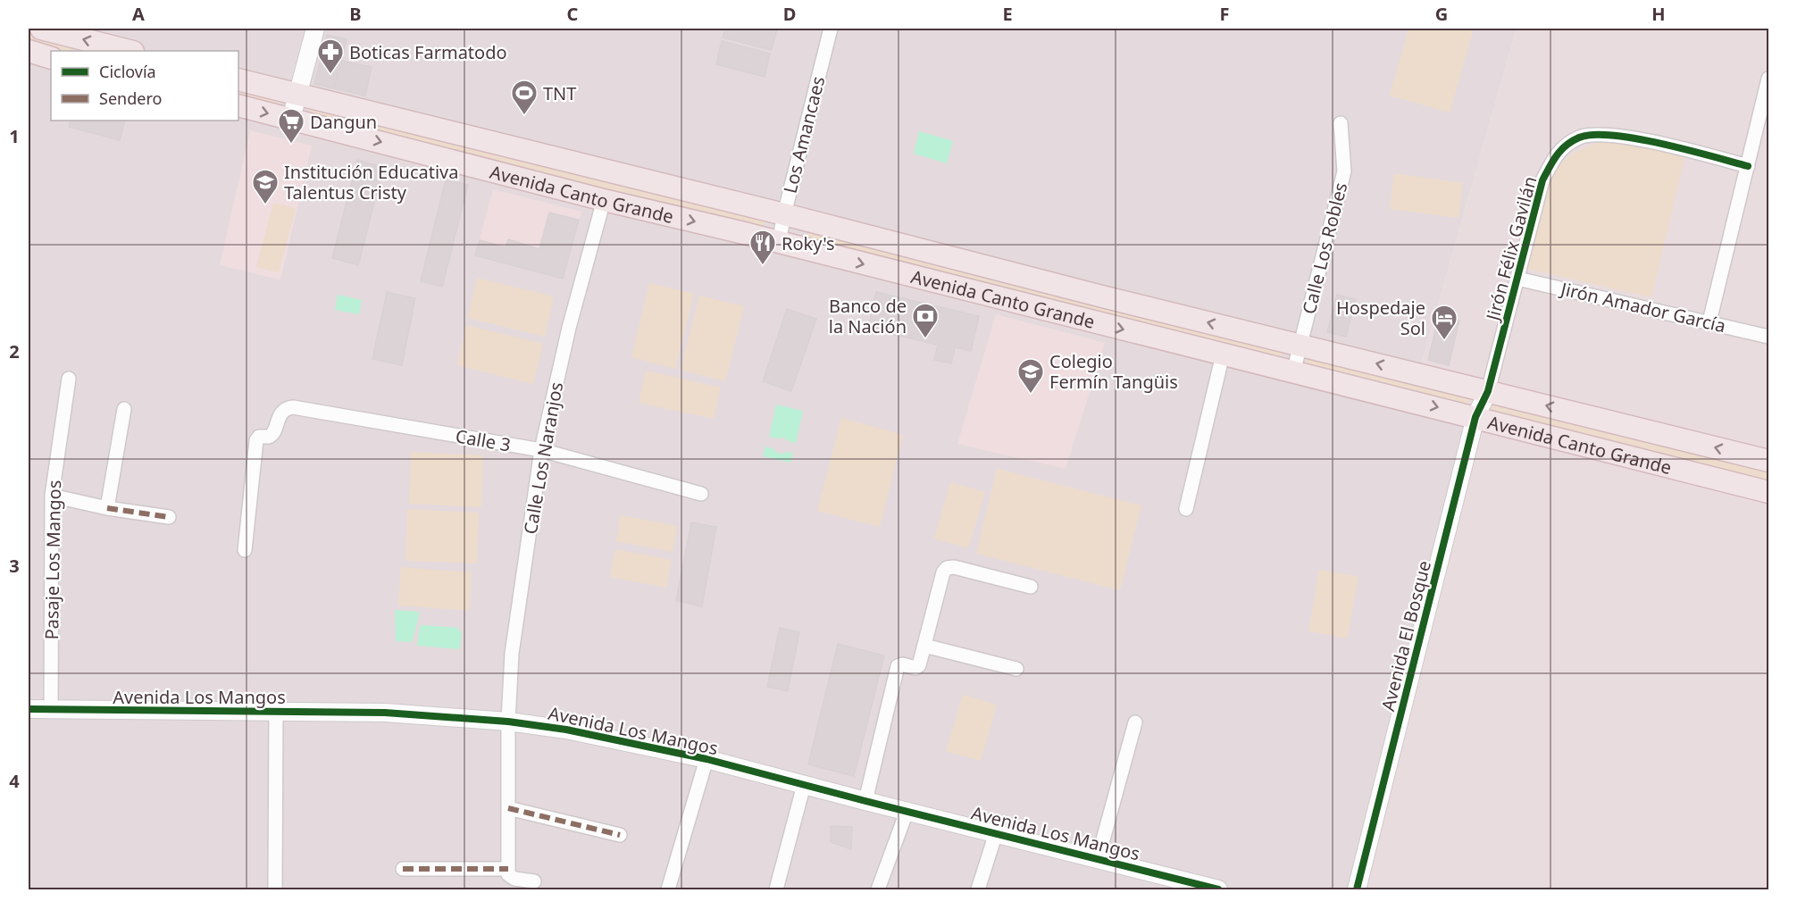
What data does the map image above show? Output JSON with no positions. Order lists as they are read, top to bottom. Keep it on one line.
{"streets":{"main road":["Avenida Canto Grande"],"street":["Los Amancaes","Calle Los Robles","Jirón Félix Gavilán","Jirón Amador García","Calle 3","Calle Los Naranjos","Pasaje Los Mangos","Avenida El Bosque","Avenida Los Mangos"]},"crossings":[["Los Amancaes","Avenida Canto Grande"],["Avenida Canto Grande","Calle Los Robles"],["Avenida Canto Grande","Jirón Félix Gavilán"],["Avenida Canto Grande","Calle Los Naranjos"],["Avenida Canto Grande","Avenida El Bosque"],["Jirón Félix Gavilán","Jirón Amador García"],["Jirón Félix Gavilán","Avenida El Bosque"],["Calle 3","Calle Los Naranjos"],["Calle Los Naranjos","Avenida Los Mangos"],["Pasaje Los Mangos","Avenida Los Mangos"]],"places":{"pharmacy":["Boticas Farmatodo"],"sports":["TNT"],"supermarket":["Dangun"],"school or university":["Institución Educativa Talentus Cristy","Colegio Fermín Tangüis"],"restaurant":["Roky's"],"bank":["Banco de la Nación"],"hotel":["Hospedaje Sol"]},"legend":["Ciclovía","Sendero"],"grid":{"columns":["A","B","C","D","E","F","G","H"],"rows":["1","2","3","4"]}}
